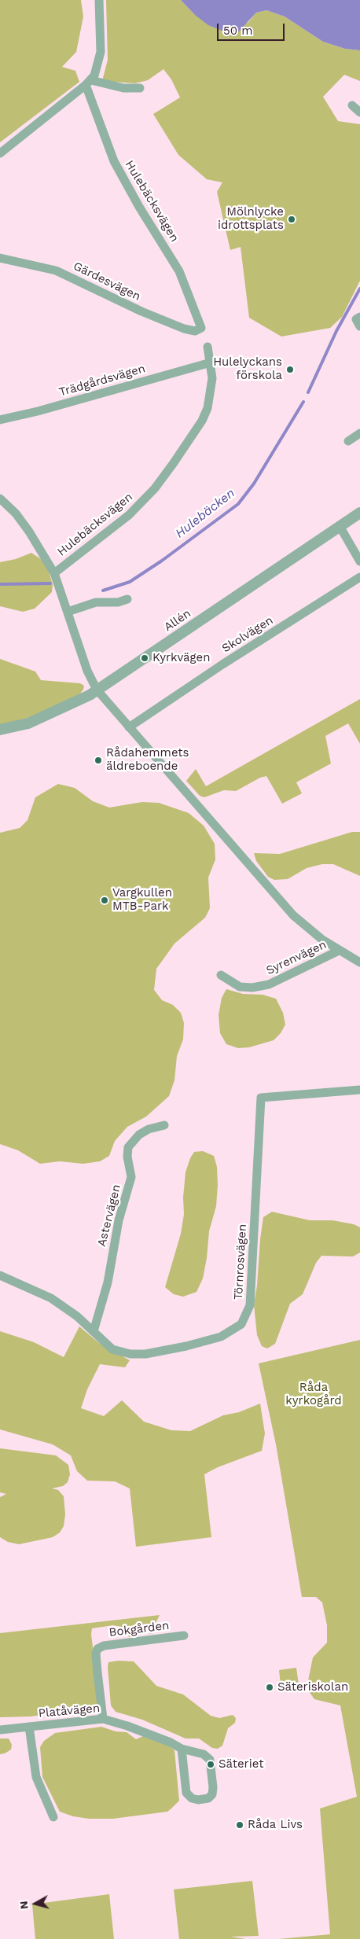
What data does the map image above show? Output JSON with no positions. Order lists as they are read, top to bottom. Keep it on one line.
{"streets":{"street":["Hulebäcksvägen","Gärdesvägen","Trädgårdsvägen","Allén","Skolvägen","Syrenvägen","Astervägen","Törnrosvägen","Bokgården","Platåvägen"]},"crossings":[["Hulebäcksvägen","Gärdesvägen"],["Hulebäcksvägen","Trädgårdsvägen"],["Astervägen","Törnrosvägen"],["Bokgården","Platåvägen"]],"water":["Hulebäcken"],"parks":["Råda kyrkogård"],"places":["Mölnlycke idrottsplats","Hulelyckans förskola","Kyrkvägen","Rådahemmets äldreboende","Vargkullen MTB-Park","Säteriskolan","Säteriet","Råda Livs"],"scale_bar":"50 m","north":"left"}
